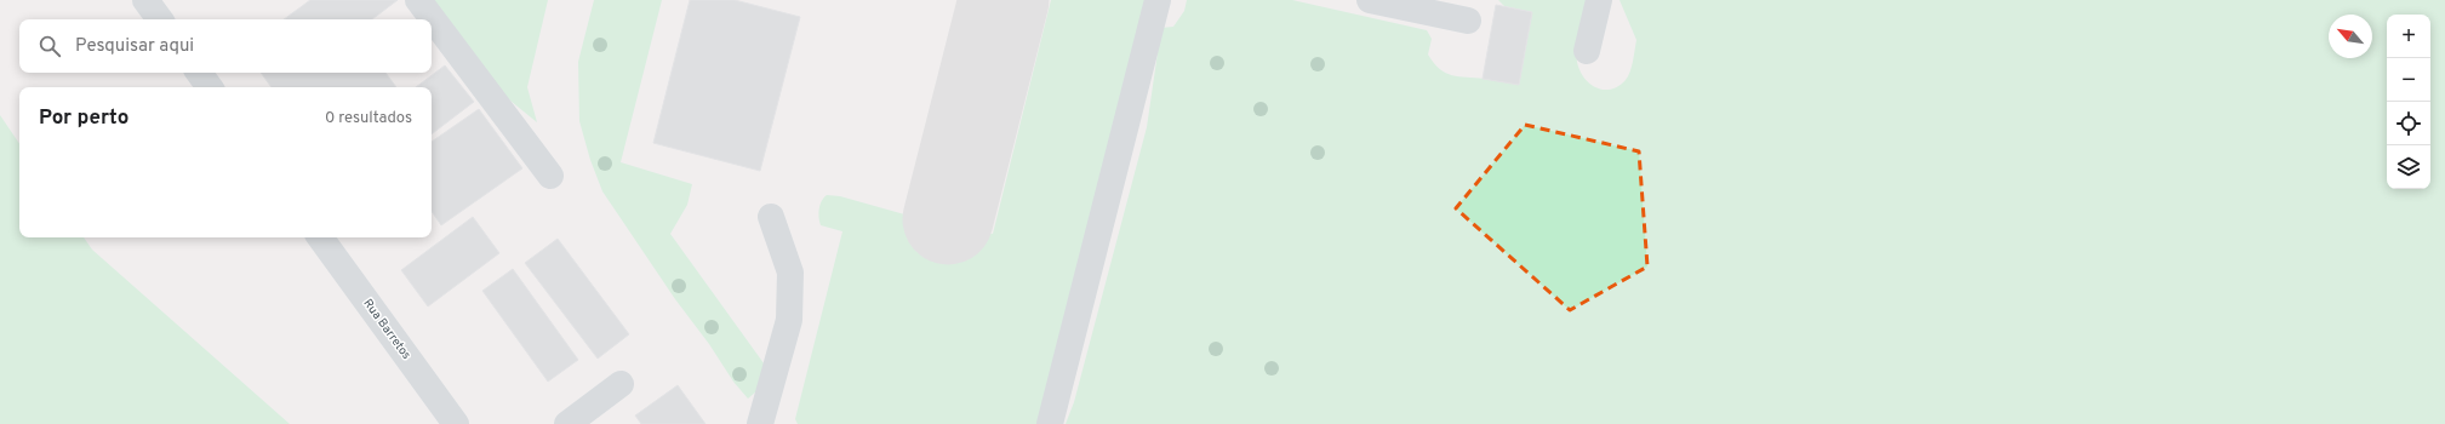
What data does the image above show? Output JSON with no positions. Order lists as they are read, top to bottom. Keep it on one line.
{"streets":{"street":["Rua Barretos"]},"north":"top left","page":{"map_buttons":["+","−"],"search":"Pesquisar aqui","heading":["Por perto","0 resultados"]}}
